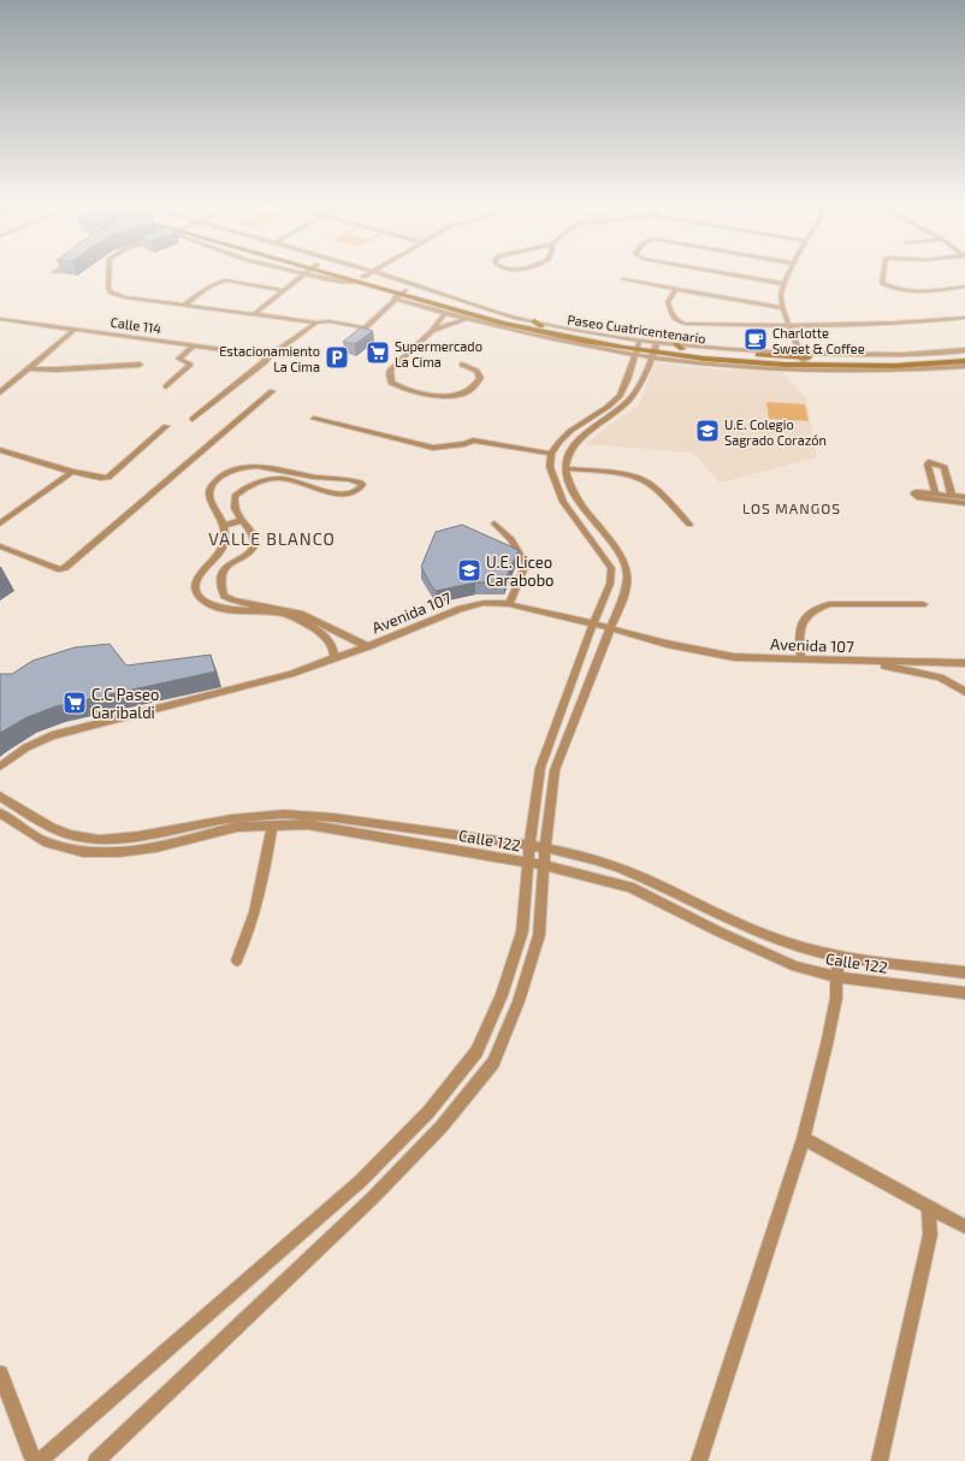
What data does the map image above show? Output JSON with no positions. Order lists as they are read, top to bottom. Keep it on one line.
{"streets":{"street":["Calle 114","Paseo Cuatricentenario","Avenida 107","Calle 122"]},"districts":["LOS MANGOS","VALLE BLANCO"],"places":{"cafe":["Charlotte Sweet & Coffee"],"supermarket":["Supermercado La Cima","C.C Paseo Garibaldi"],"parking":["Estacionamiento La Cima"],"school or university":["U.E. Colegio Sagrado Corazón","U.E. Liceo Carabobo"]}}
